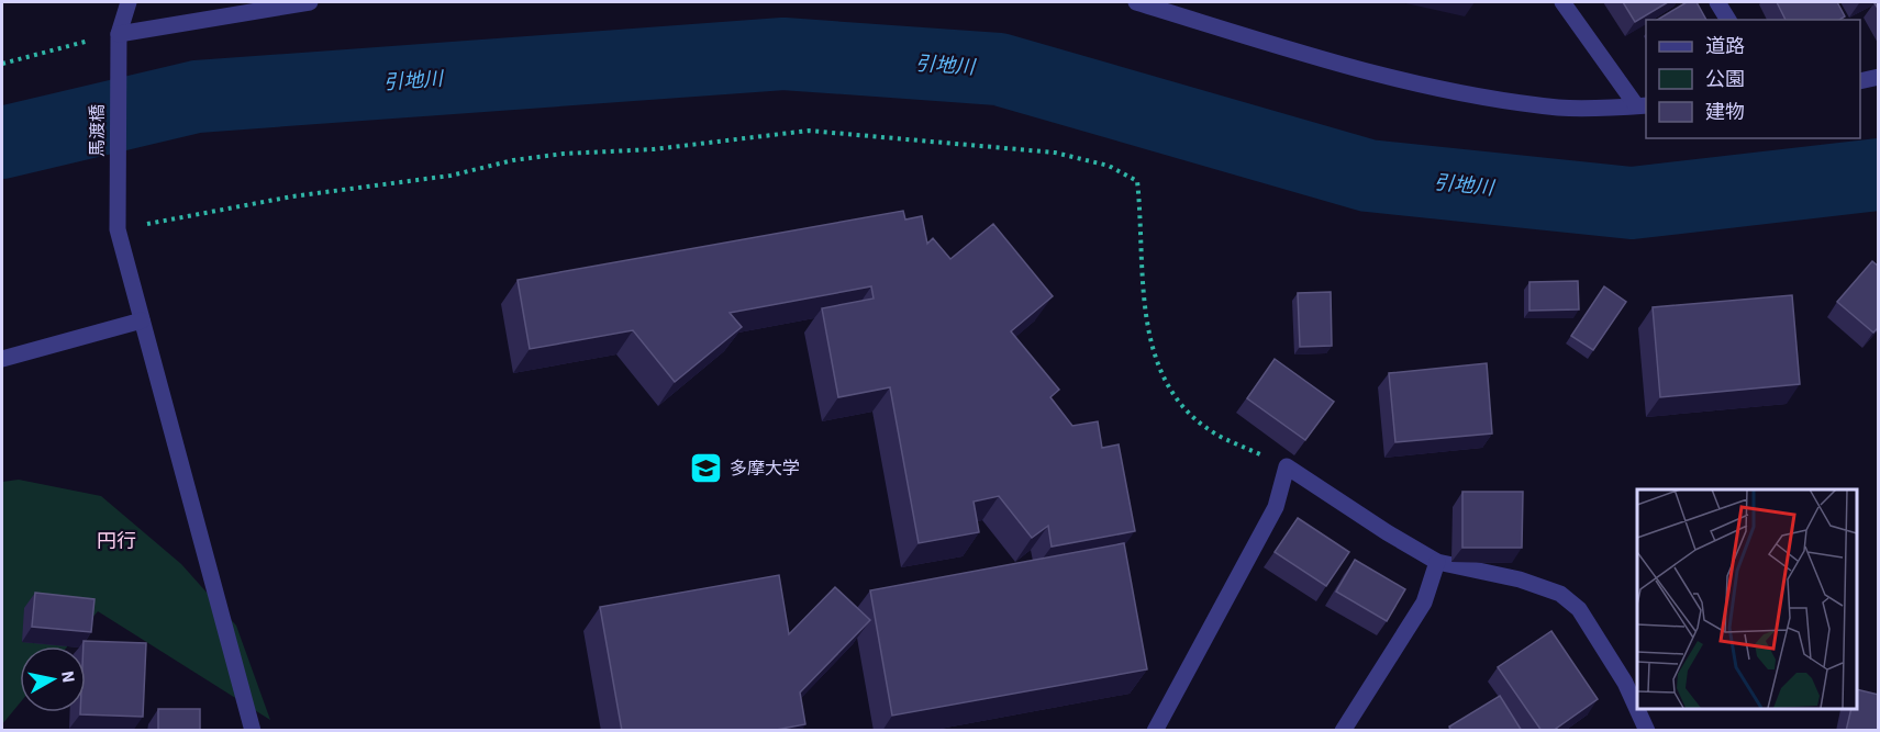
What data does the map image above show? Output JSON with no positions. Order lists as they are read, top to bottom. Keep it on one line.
{"streets":{"street":["馬渡橋"]},"districts":["円行"],"water":["引地川"],"places":{"school or university":["多摩大学"]},"legend":["道路","公園","建物"],"north":"right"}
